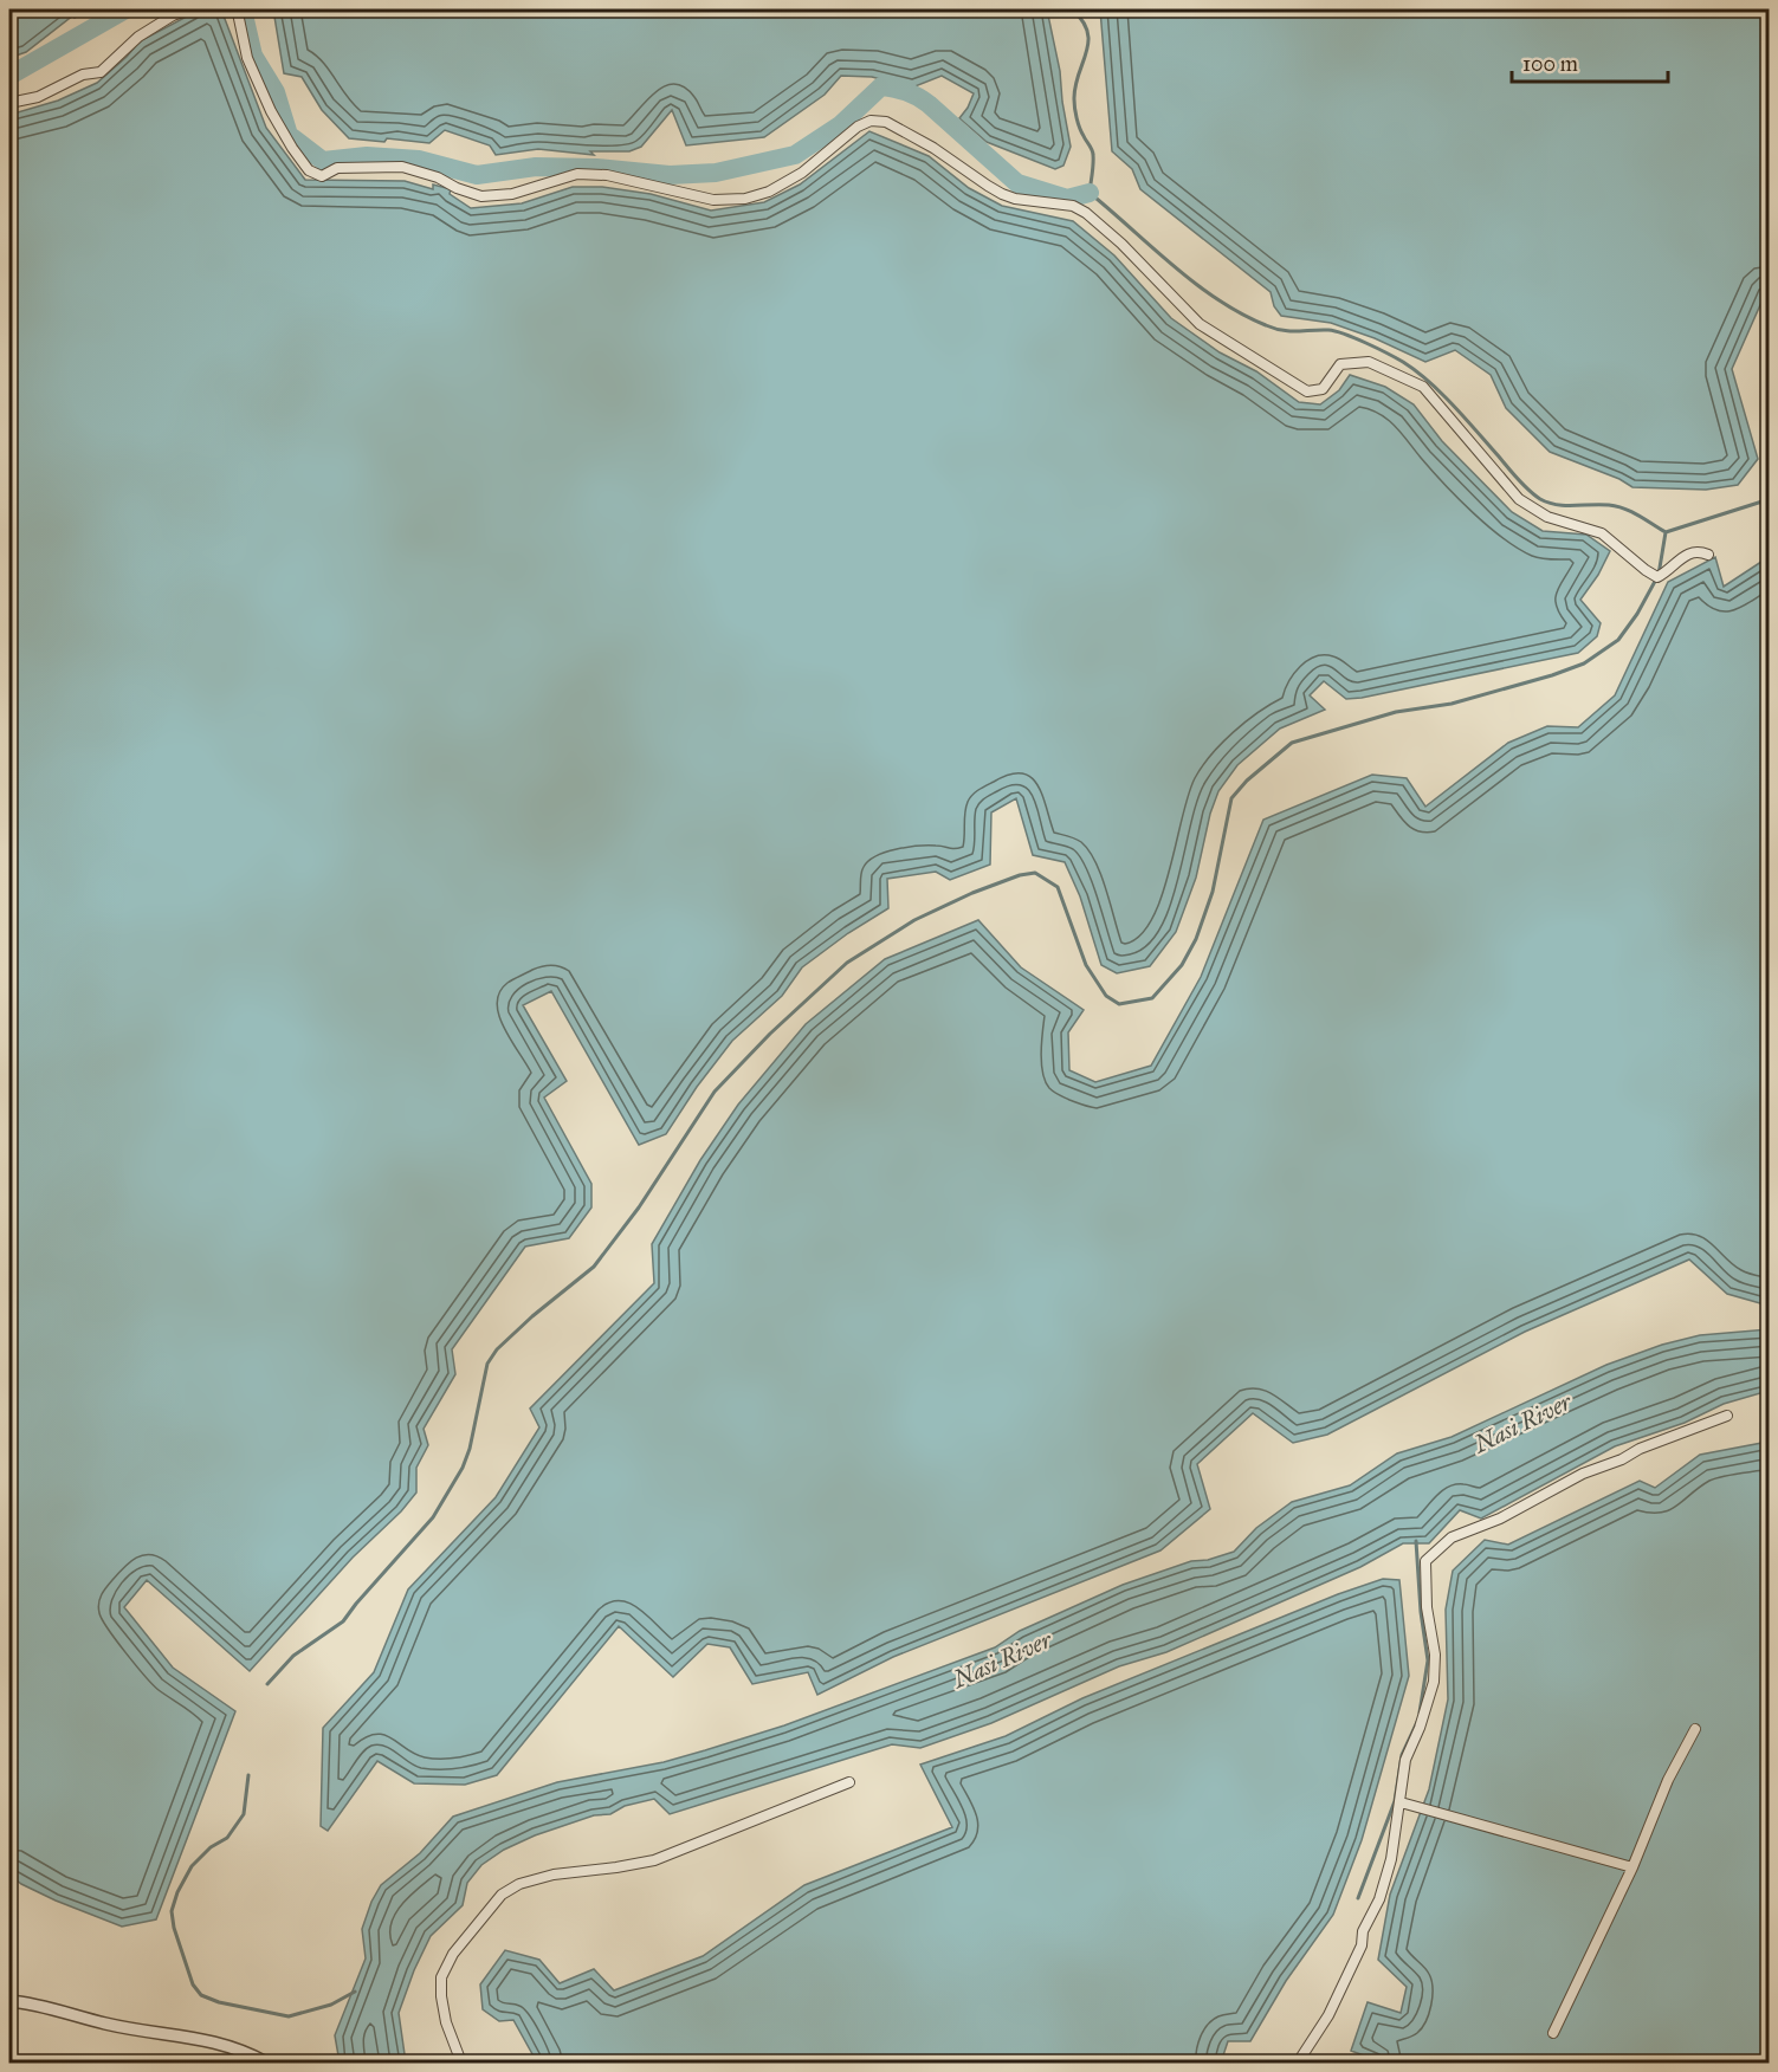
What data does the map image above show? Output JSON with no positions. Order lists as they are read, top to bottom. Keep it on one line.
{"water":["Nasi River"],"scale_bar":"100 m"}
